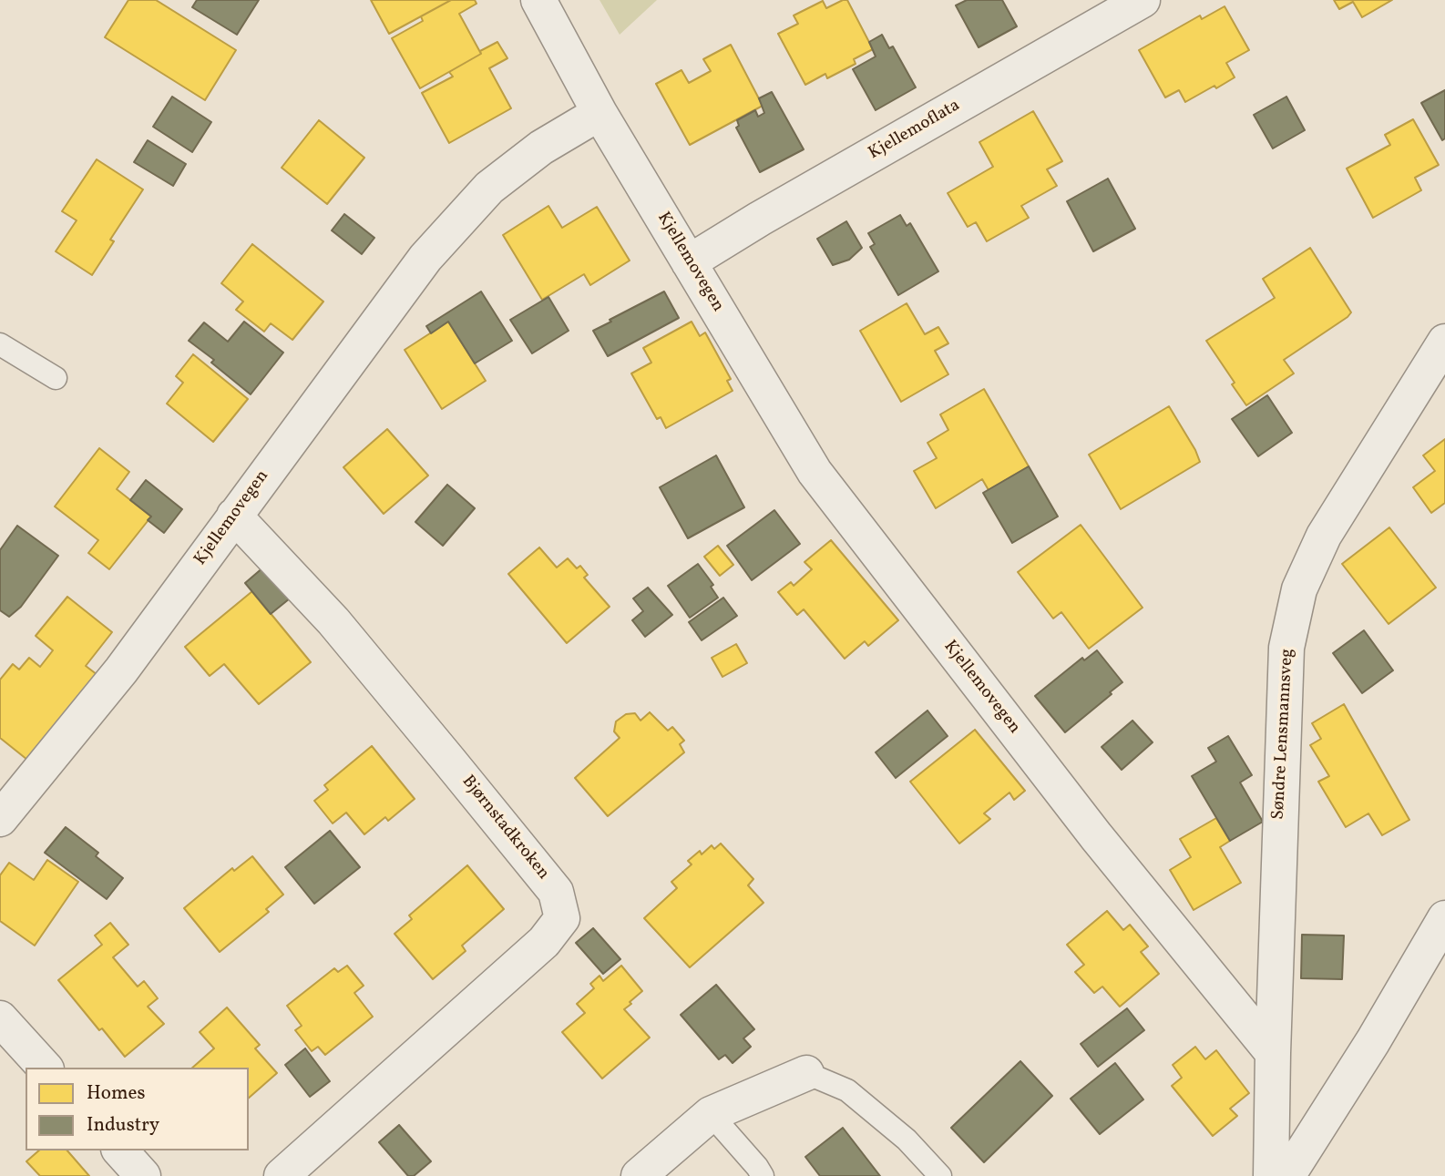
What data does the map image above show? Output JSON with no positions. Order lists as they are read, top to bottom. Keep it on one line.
{"streets":{"street":["Kjellemoflata","Kjellemovegen","Søndre Lensmannsveg","Bjørnstadkroken"]},"crossings":[["Kjellemoflata","Kjellemovegen"],["Kjellemovegen","Søndre Lensmannsveg"],["Kjellemovegen","Bjørnstadkroken"]],"legend":["Homes","Industry"]}
